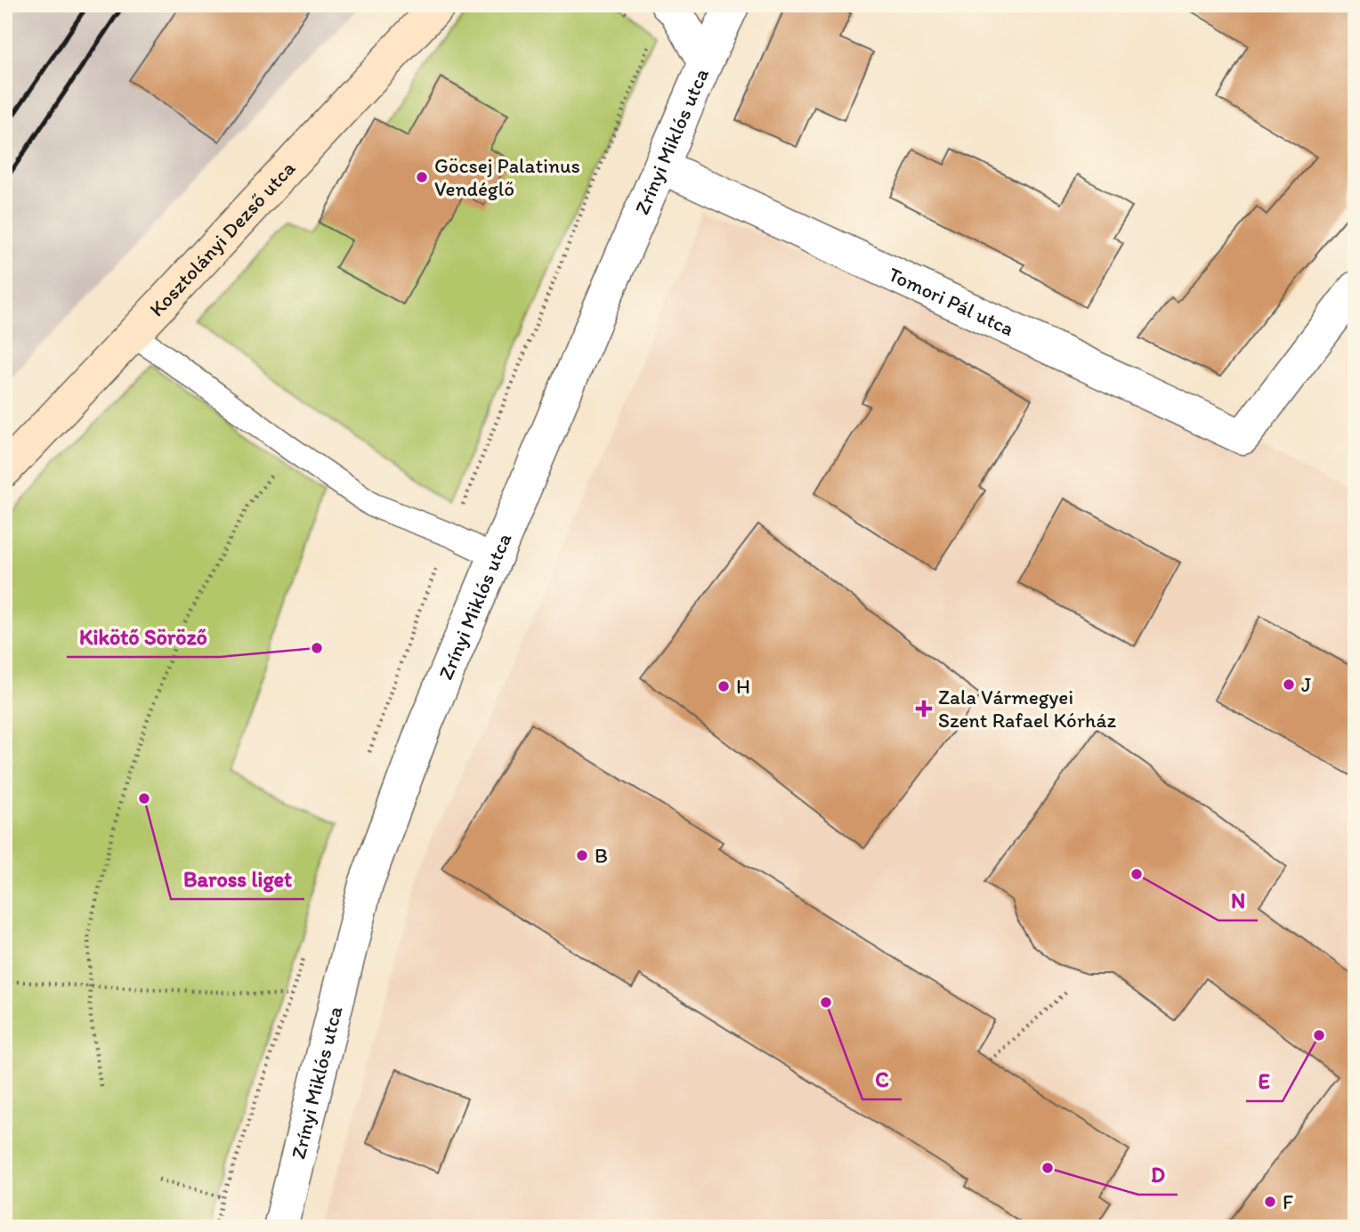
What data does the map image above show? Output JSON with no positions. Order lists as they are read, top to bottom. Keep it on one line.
{"streets":{"main road":["Kosztolányi Dezső utca"],"street":["Zrínyi Miklós utca","Tomori Pál utca"]},"crossings":[["Zrínyi Miklós utca","Tomori Pál utca"]],"places":{"other":["Göcsej Palatinus Vendéglő","Kikötő Söröző","J","H","Baross liget","B","N","C","E","D","F"],"health":["Zala Vármegyei Szent Rafael Kórház"]}}
